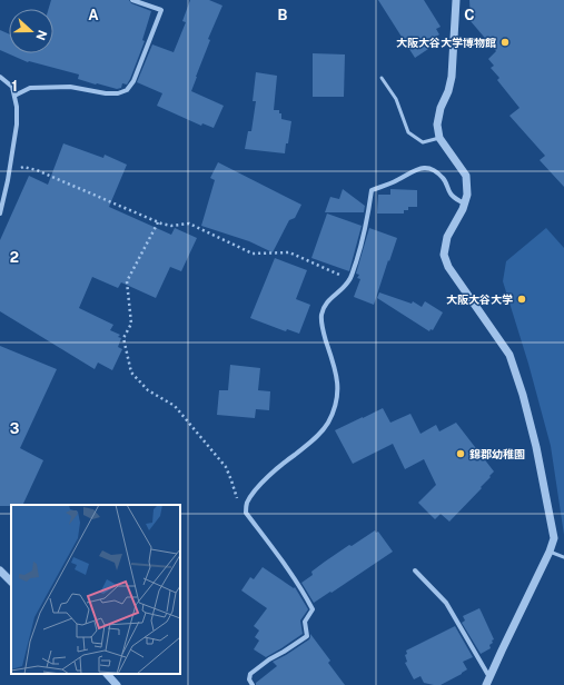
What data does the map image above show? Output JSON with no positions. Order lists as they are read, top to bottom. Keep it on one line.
{"places":["大阪大谷大学博物館","大阪大谷大学","錦郡幼稚園"],"north":"right","grid":{"columns":["A","B","C"],"rows":["1","2","3"]}}
